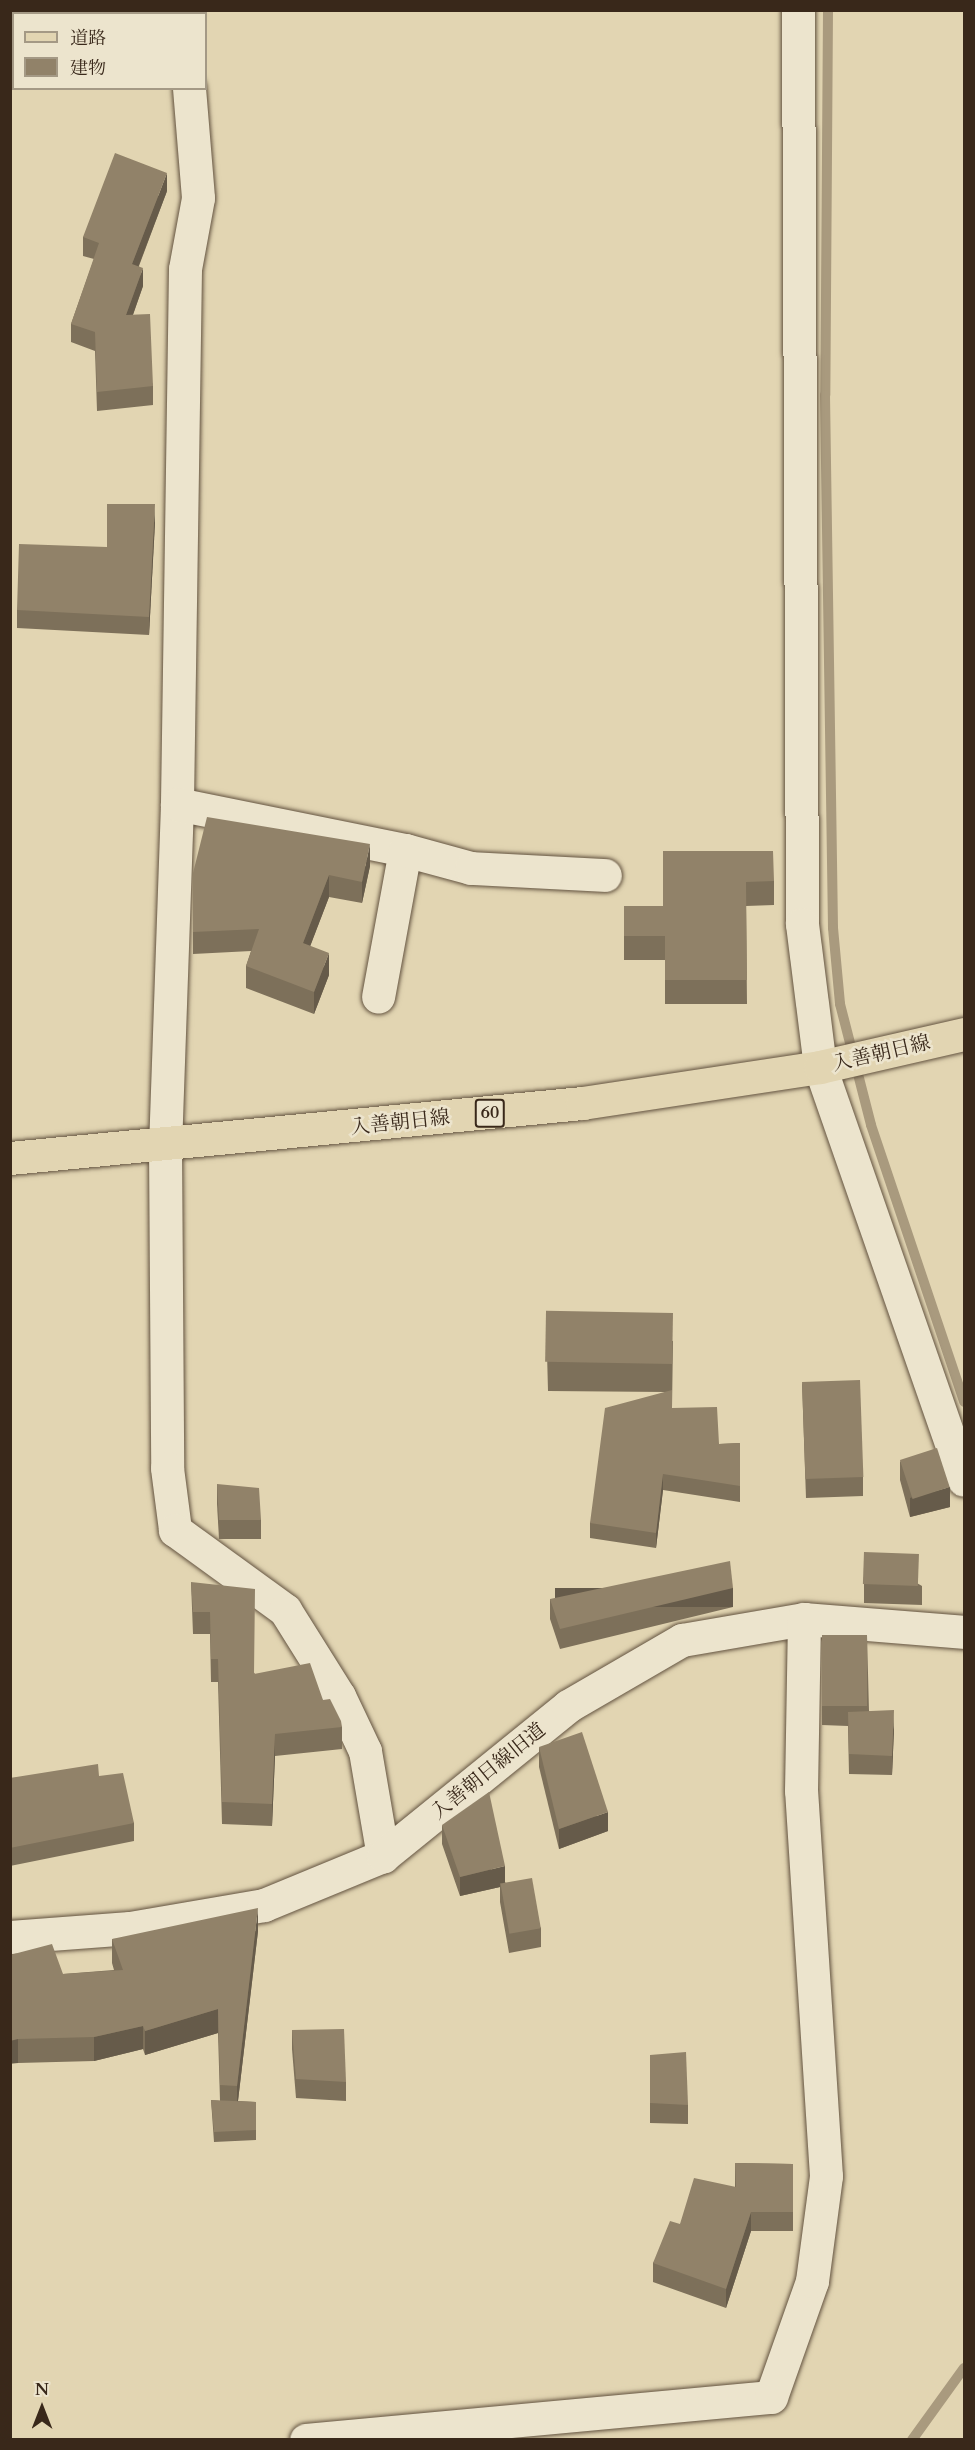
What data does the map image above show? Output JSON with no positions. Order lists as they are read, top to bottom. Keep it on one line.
{"streets":{"main road":["入善朝日線","60"],"street":["入善朝日線旧道"]},"legend":["道路","建物"],"north":"top"}
